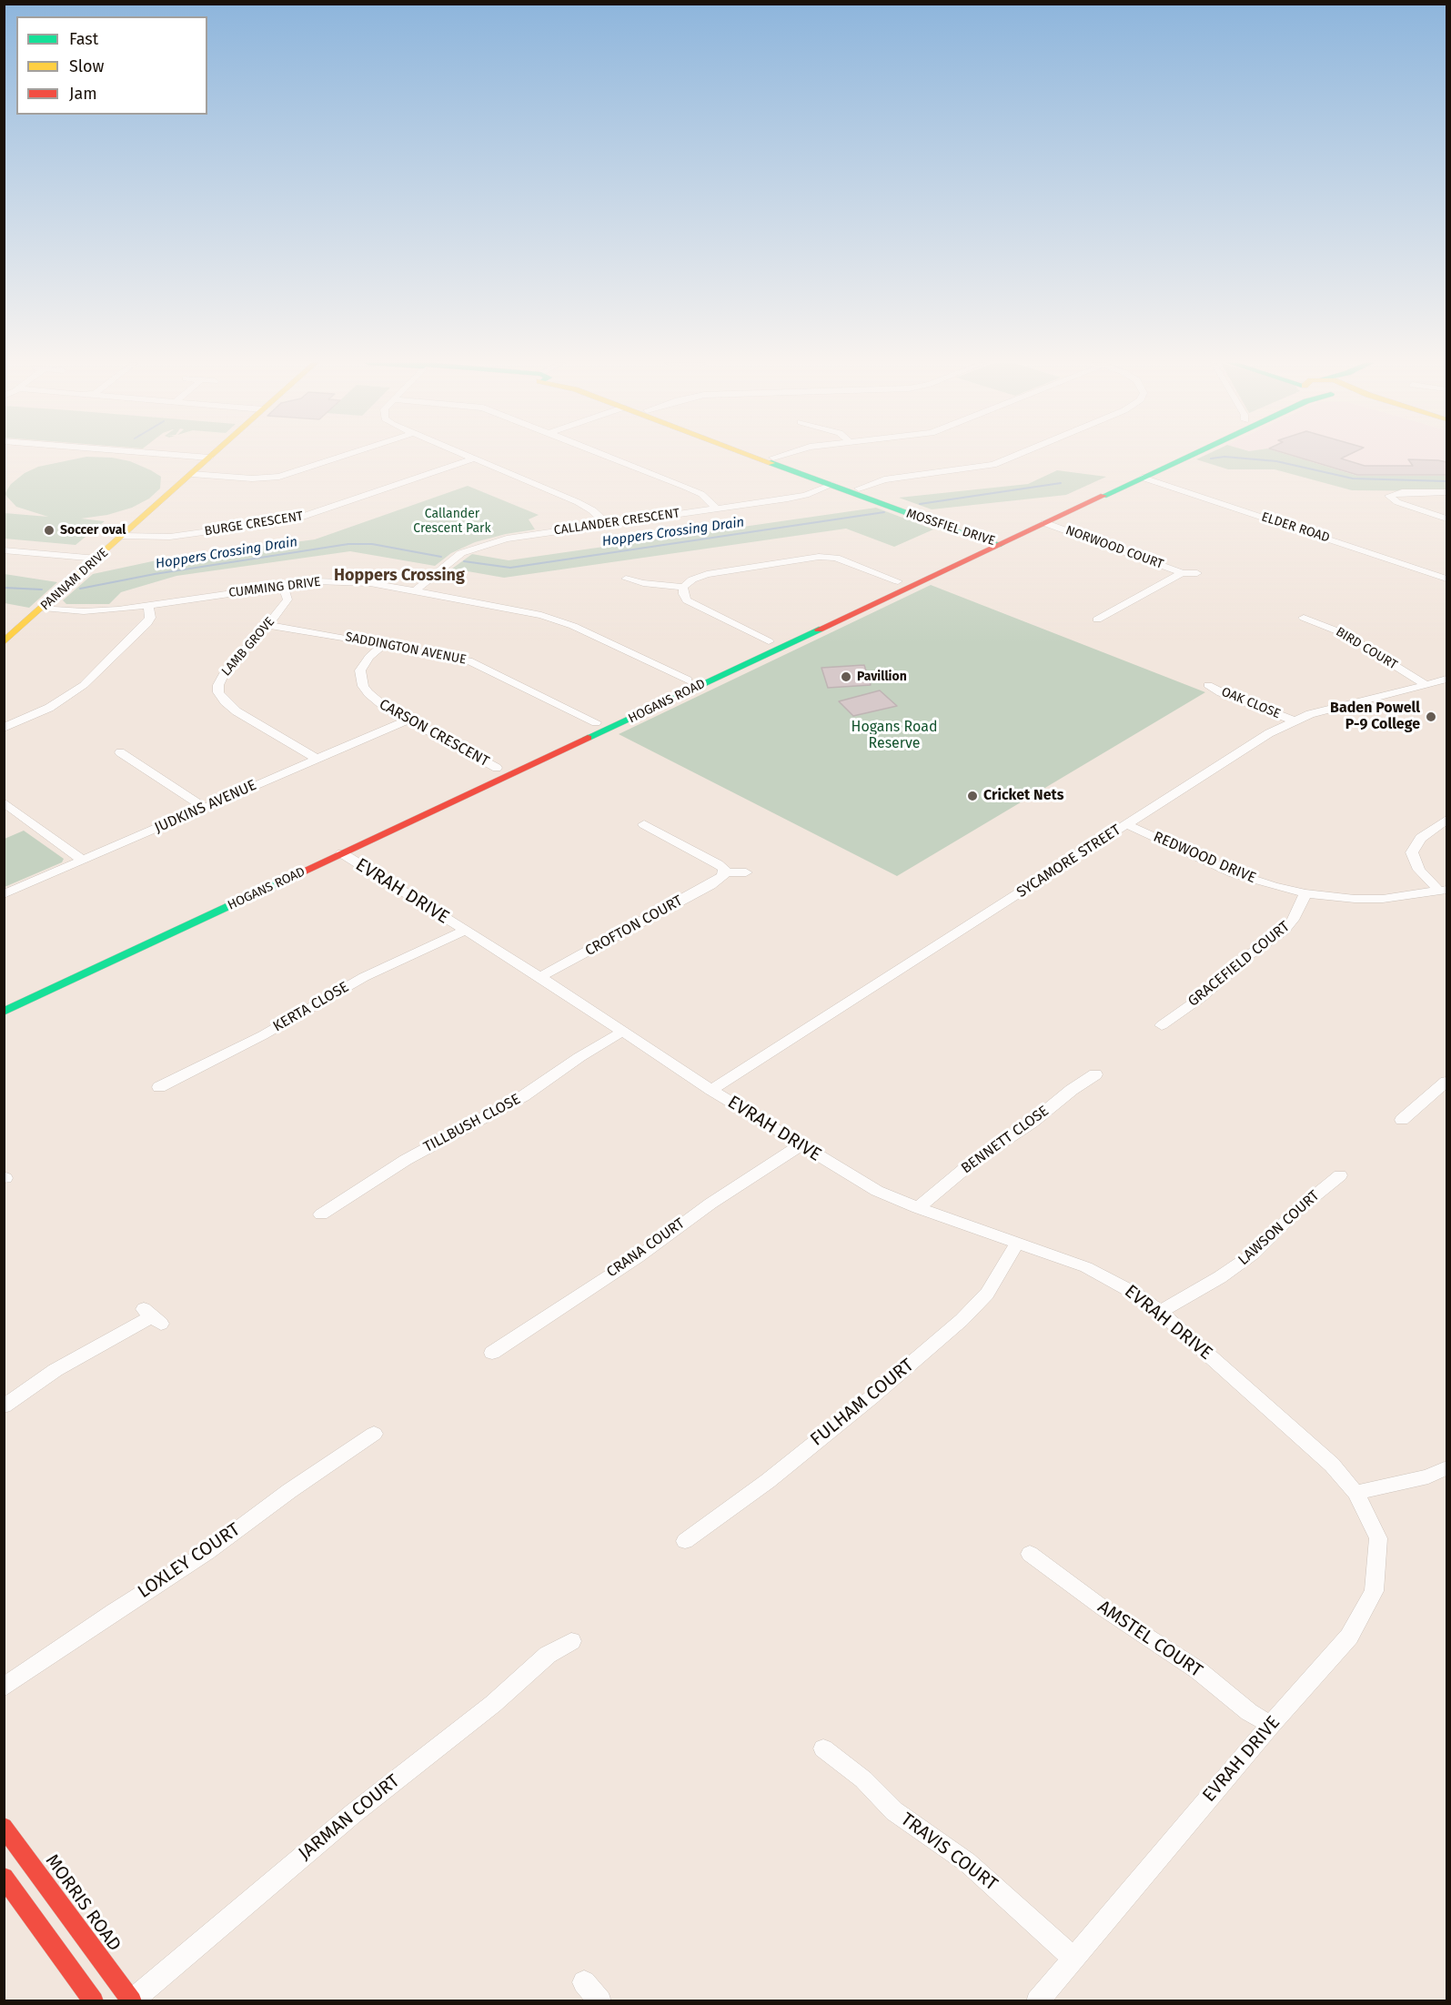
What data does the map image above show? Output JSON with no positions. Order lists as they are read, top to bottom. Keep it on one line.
{"streets":{"main road":["MOSSFIEL DRIVE","PANNAM DRIVE","HOGANS ROAD","MORRIS ROAD"],"street":["CALLANDER CRESCENT","BURGE CRESCENT","ELDER ROAD","NORWOOD COURT","CUMMING DRIVE","LAMB GROVE","SADDINGTON AVENUE","BIRD COURT","OAK CLOSE","CARSON CRESCENT","JUDKINS AVENUE","REDWOOD DRIVE","SYCAMORE STREET","EVRAH DRIVE","CROFTON COURT","GRACEFIELD COURT","KERTA CLOSE","TILLBUSH CLOSE","BENNETT CLOSE","LAWSON COURT","CRANA COURT","FULHAM COURT","LOXLEY COURT","AMSTEL COURT","JARMAN COURT","TRAVIS COURT"]},"crossings":[["CALLANDER CRESCENT","MOSSFIEL DRIVE"],["CALLANDER CRESCENT","CUMMING DRIVE"],["BURGE CRESCENT","PANNAM DRIVE"],["MOSSFIEL DRIVE","HOGANS ROAD"],["ELDER ROAD","HOGANS ROAD"],["NORWOOD COURT","HOGANS ROAD"],["PANNAM DRIVE","CUMMING DRIVE"],["CUMMING DRIVE","LAMB GROVE"],["CUMMING DRIVE","HOGANS ROAD"],["LAMB GROVE","SADDINGTON AVENUE"],["LAMB GROVE","JUDKINS AVENUE"],["SADDINGTON AVENUE","HOGANS ROAD"],["SADDINGTON AVENUE","CARSON CRESCENT"],["BIRD COURT","SYCAMORE STREET"],["HOGANS ROAD","CARSON CRESCENT"],["HOGANS ROAD","EVRAH DRIVE"],["OAK CLOSE","SYCAMORE STREET"],["CARSON CRESCENT","JUDKINS AVENUE"],["REDWOOD DRIVE","SYCAMORE STREET"],["REDWOOD DRIVE","GRACEFIELD COURT"],["SYCAMORE STREET","EVRAH DRIVE"],["EVRAH DRIVE","CROFTON COURT"],["EVRAH DRIVE","KERTA CLOSE"],["EVRAH DRIVE","TILLBUSH CLOSE"],["EVRAH DRIVE","BENNETT CLOSE"],["EVRAH DRIVE","LAWSON COURT"],["EVRAH DRIVE","CRANA COURT"],["EVRAH DRIVE","FULHAM COURT"],["EVRAH DRIVE","AMSTEL COURT"],["EVRAH DRIVE","TRAVIS COURT"],["JARMAN COURT","MORRIS ROAD"]],"districts":["Hoppers Crossing"],"water":["Hoppers Crossing Drain"],"parks":["Callander Crescent Park","Hogans Road Reserve"],"places":["Soccer oval","Pavillion","Baden Powell P-9 College","Cricket Nets"],"legend":["Fast","Slow","Jam"]}
